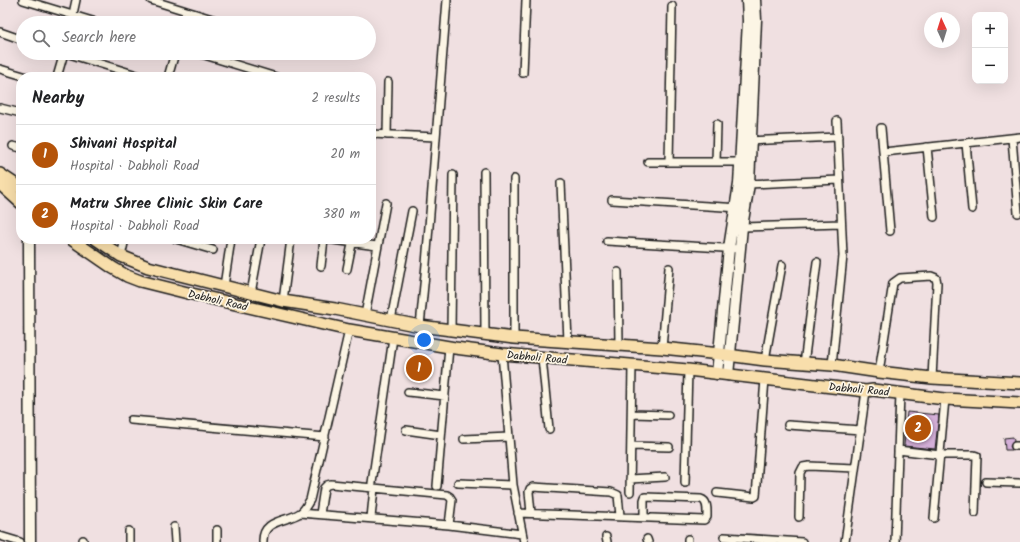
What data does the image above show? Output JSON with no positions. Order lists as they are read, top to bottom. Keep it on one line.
{"streets":{"main road":["Dabholi Road"]},"north":"top","page":{"map_buttons":["+","−"],"search":"Search here","heading":["Nearby","2 results"],"list":[{"mark":"1","name":"Shivani Hospital","note":"Hospital · Dabholi Road","value":"20 m"},{"mark":"2","name":"Matru Shree Clinic Skin Care","note":"Hospital · Dabholi Road","value":"380 m"}],"pins":["1","2"]}}
